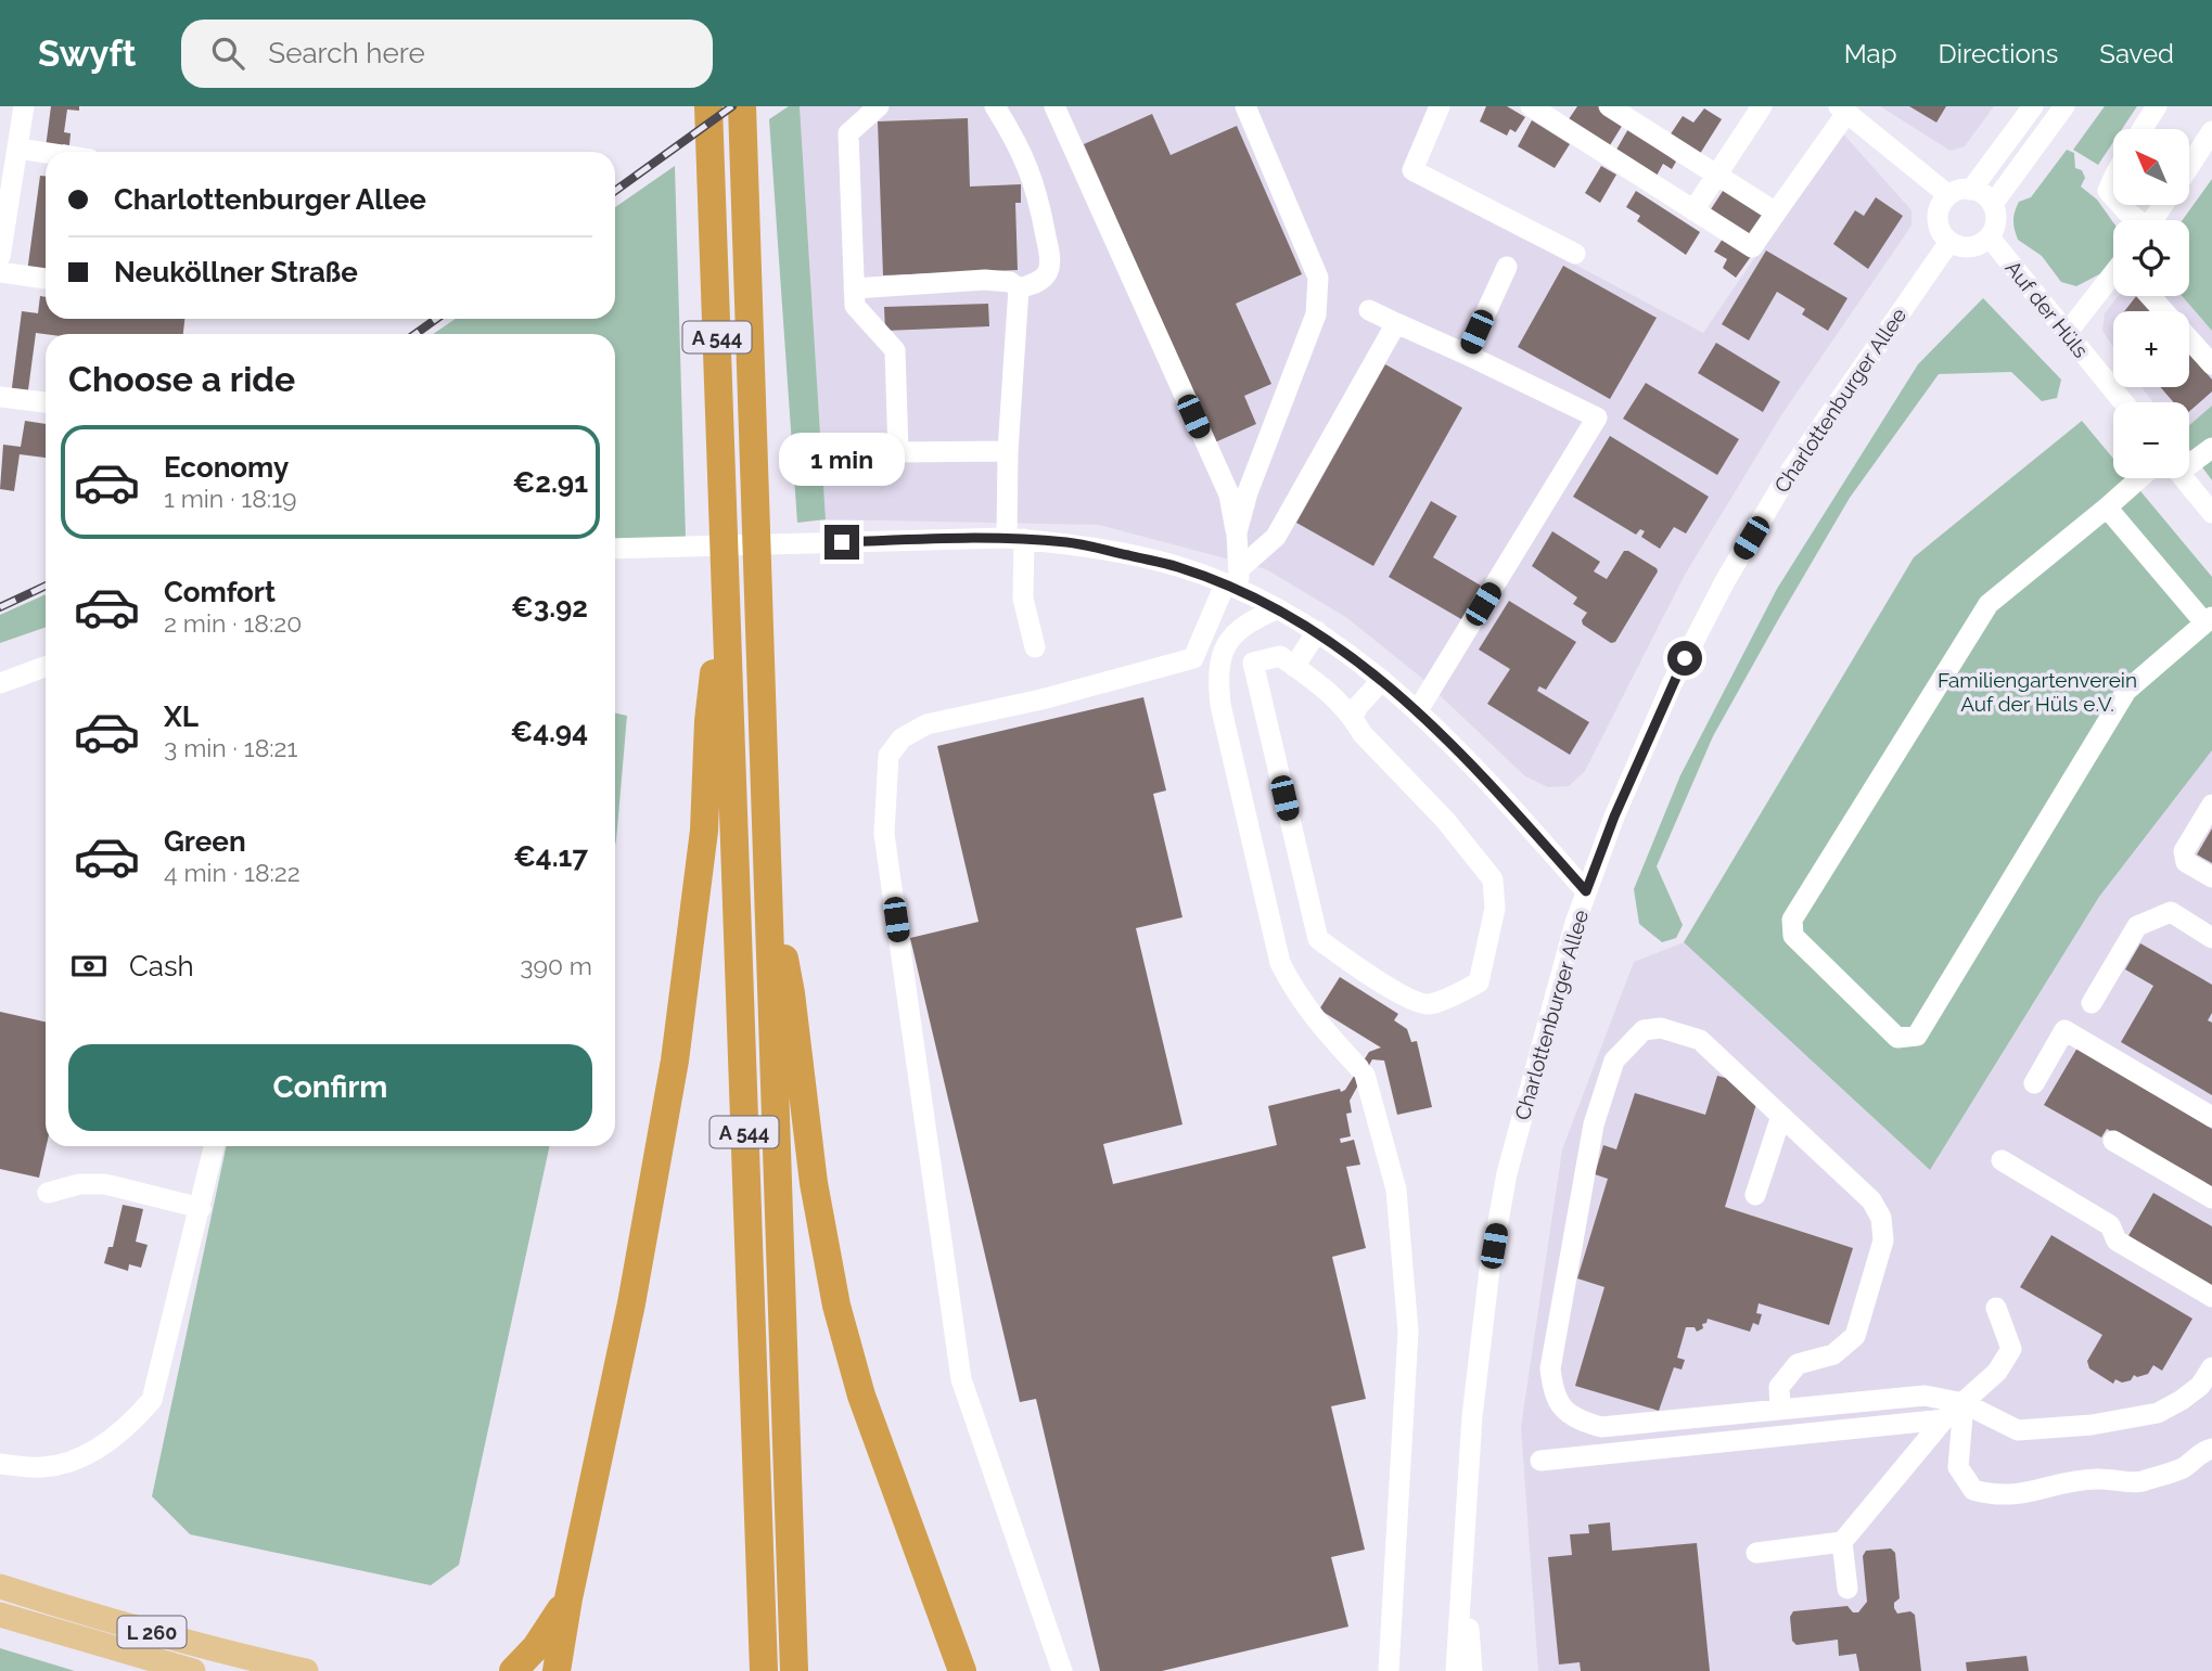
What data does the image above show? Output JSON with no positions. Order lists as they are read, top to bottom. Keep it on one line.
{"streets":{"highway":["A 544"],"main road":["L 260"],"street":["Auf der Hüls","Charlottenburger Allee"]},"crossings":[["Auf der Hüls","Charlottenburger Allee"]],"parks":["Familiengartenverein Auf der Hüls e.V."],"north":"top left","page":{"header":"Swyft","search":"Search here","nav":["Map","Directions","Saved"],"map_buttons":["+","−"],"banner":["Charlottenburger Allee","Neuköllner Straße"],"heading":"Choose a ride","list":[{"name":"Economy","note":"1 min · 18:19","value":"€2.91"},{"name":"Comfort","note":"2 min · 18:20","value":"€3.92"},{"name":"XL","note":"3 min · 18:21","value":"€4.94"},{"name":"Green","note":"4 min · 18:22","value":"€4.17"}],"bubble":"1 min","pay":["Cash","390 m"],"buttons":"Confirm"}}
